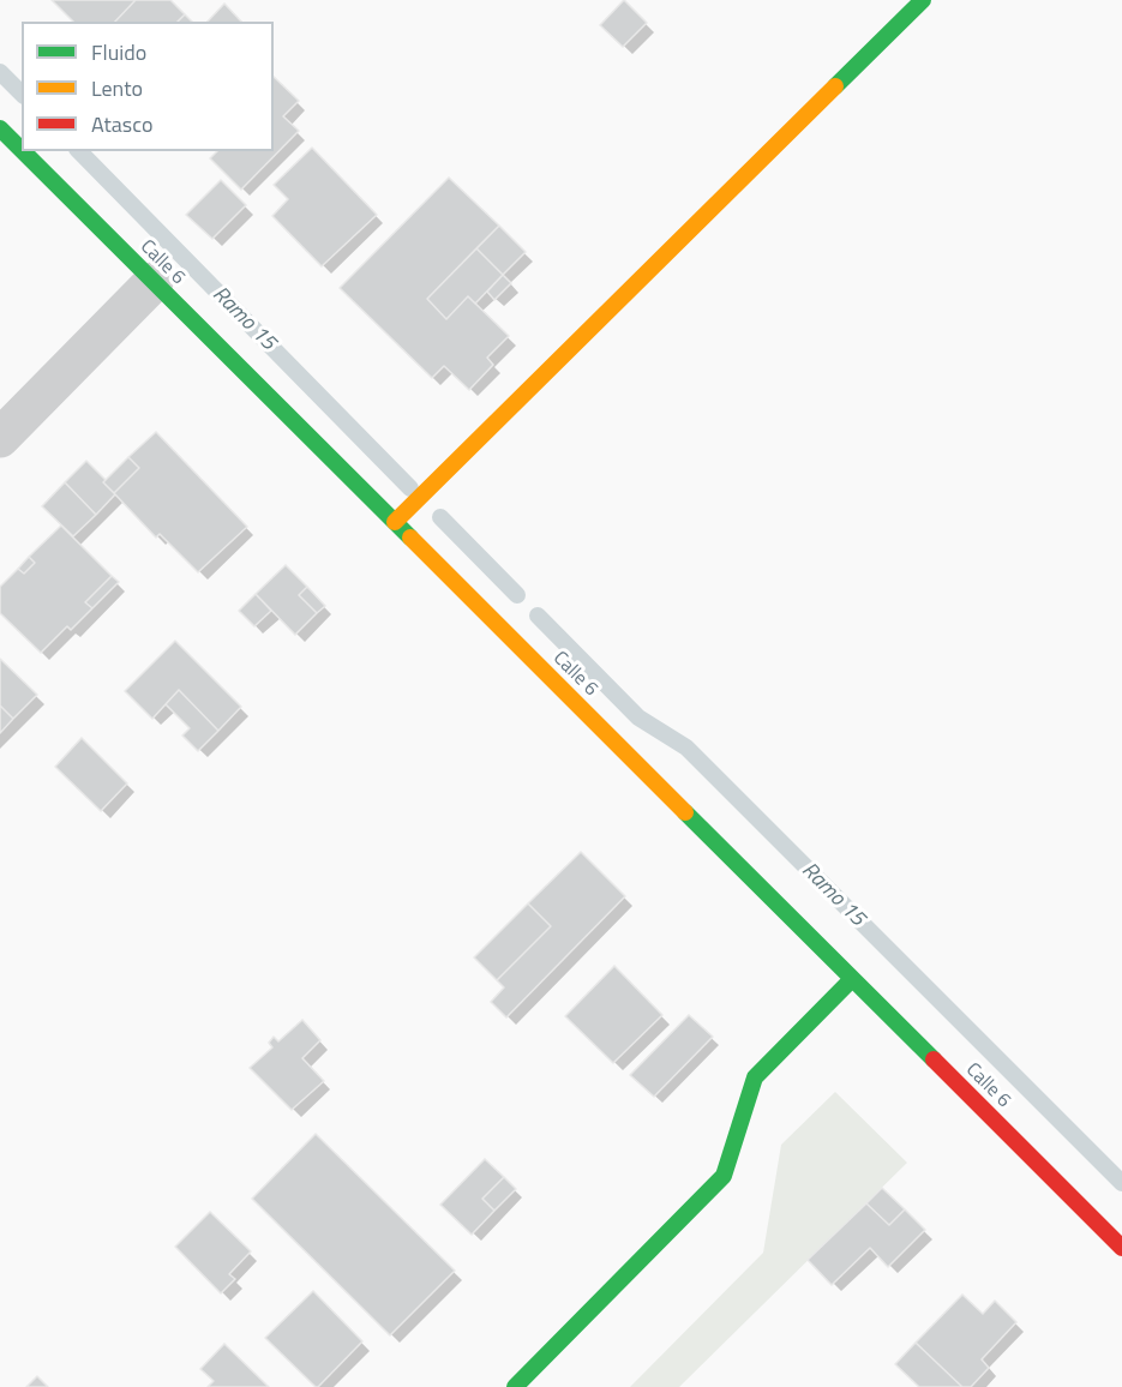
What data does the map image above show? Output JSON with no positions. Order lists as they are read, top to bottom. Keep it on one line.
{"streets":{"street":["Calle 6"]},"water":["Ramo 15"],"legend":["Fluido","Lento","Atasco"]}
